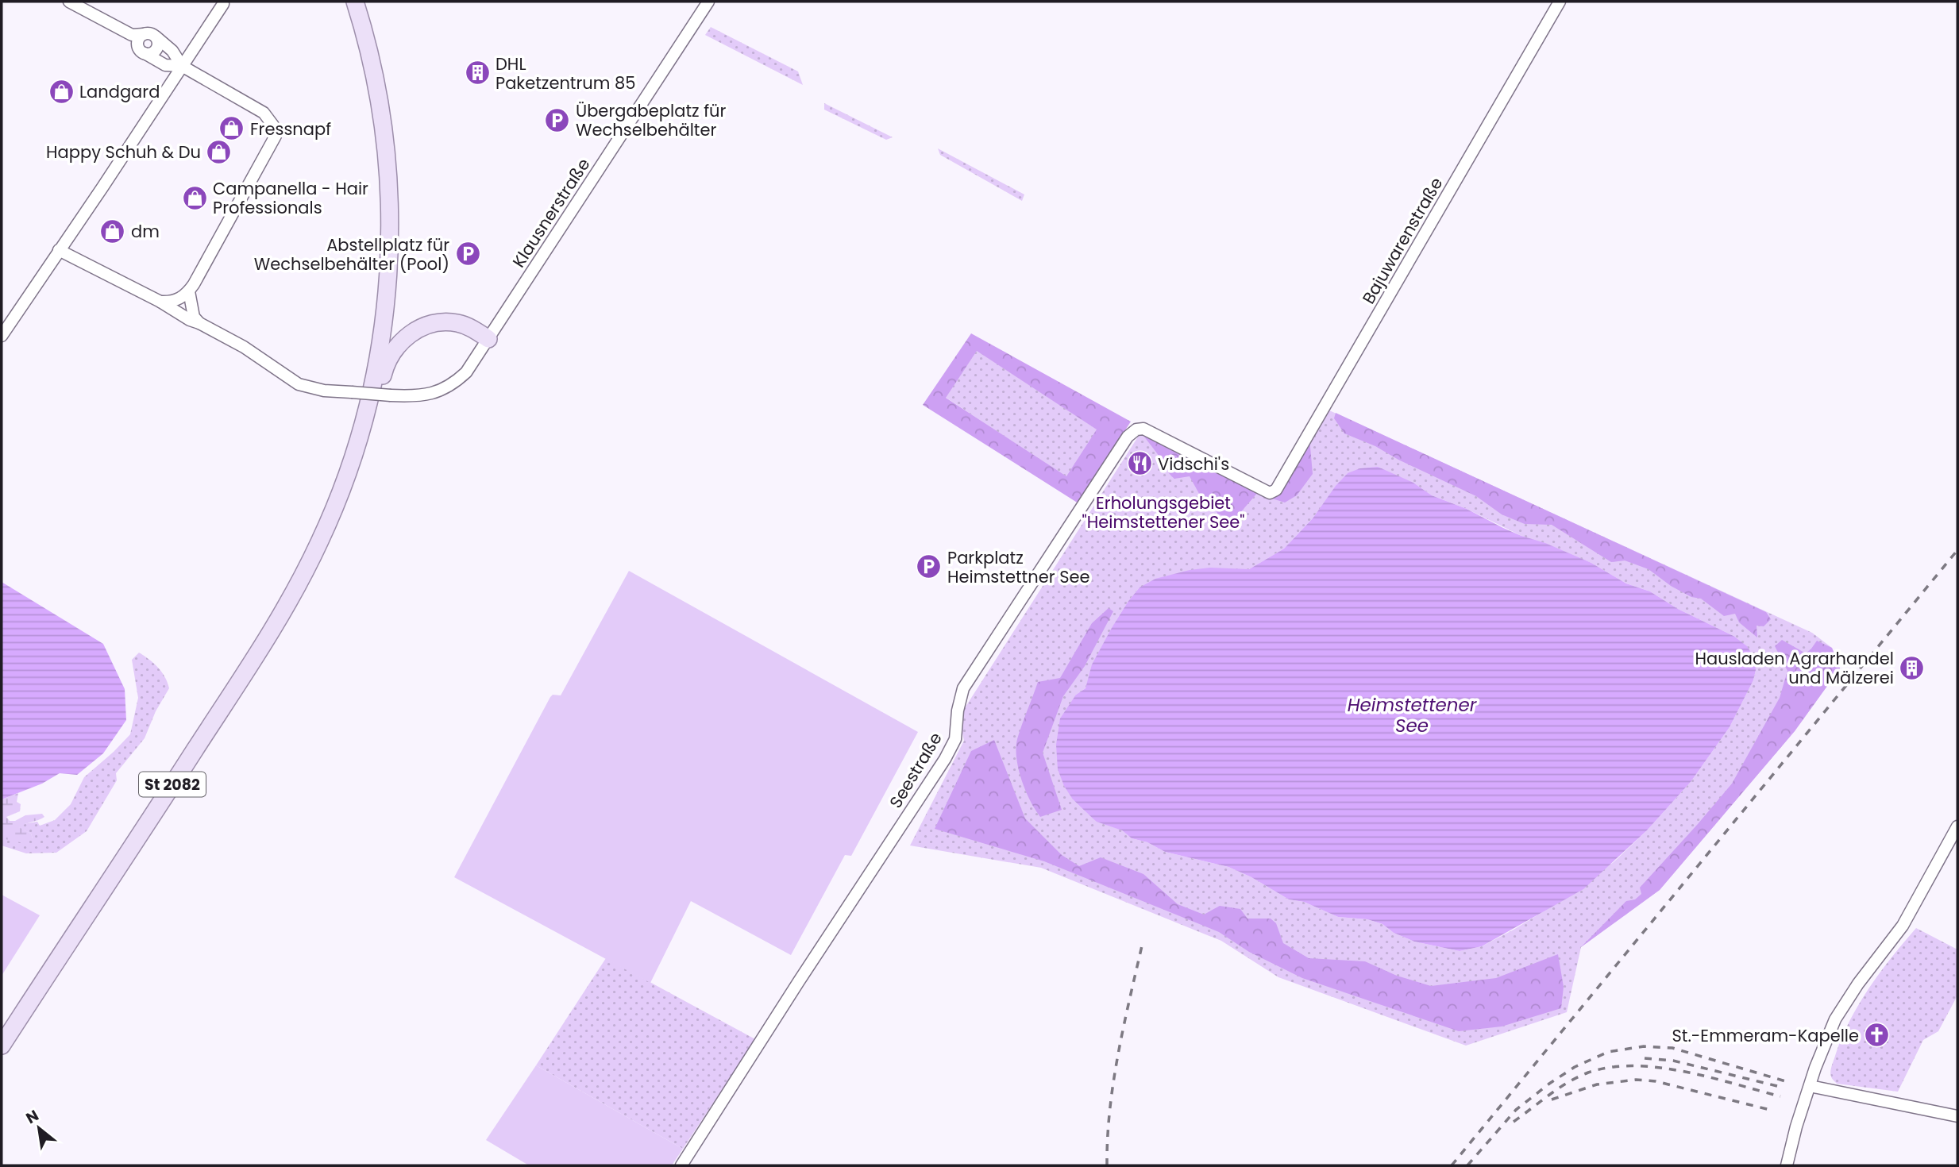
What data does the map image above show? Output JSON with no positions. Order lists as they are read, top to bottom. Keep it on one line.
{"streets":{"main road":["St 2082"],"street":["Klausnerstraße","Bajuwarenstraße","Seestraße"]},"crossings":[["Bajuwarenstraße","Seestraße"]],"water":["Heimstettener See"],"parks":["Erholungsgebiet \"Heimstettener See\""],"places":{"building":["DHL Paketzentrum 85","Hausladen Agrarhandel und Mälzerei"],"shop":["Landgard","Fressnapf","Happy Schuh & Du","Campanella - Hair Professionals","dm"],"parking":["Übergabeplatz für Wechselbehälter","Abstellplatz für Wechselbehälter (Pool)","Parkplatz Heimstettner See"],"restaurant":["Vidschi's"],"church":["St.-Emmeram-Kapelle"]},"north":"top left"}
